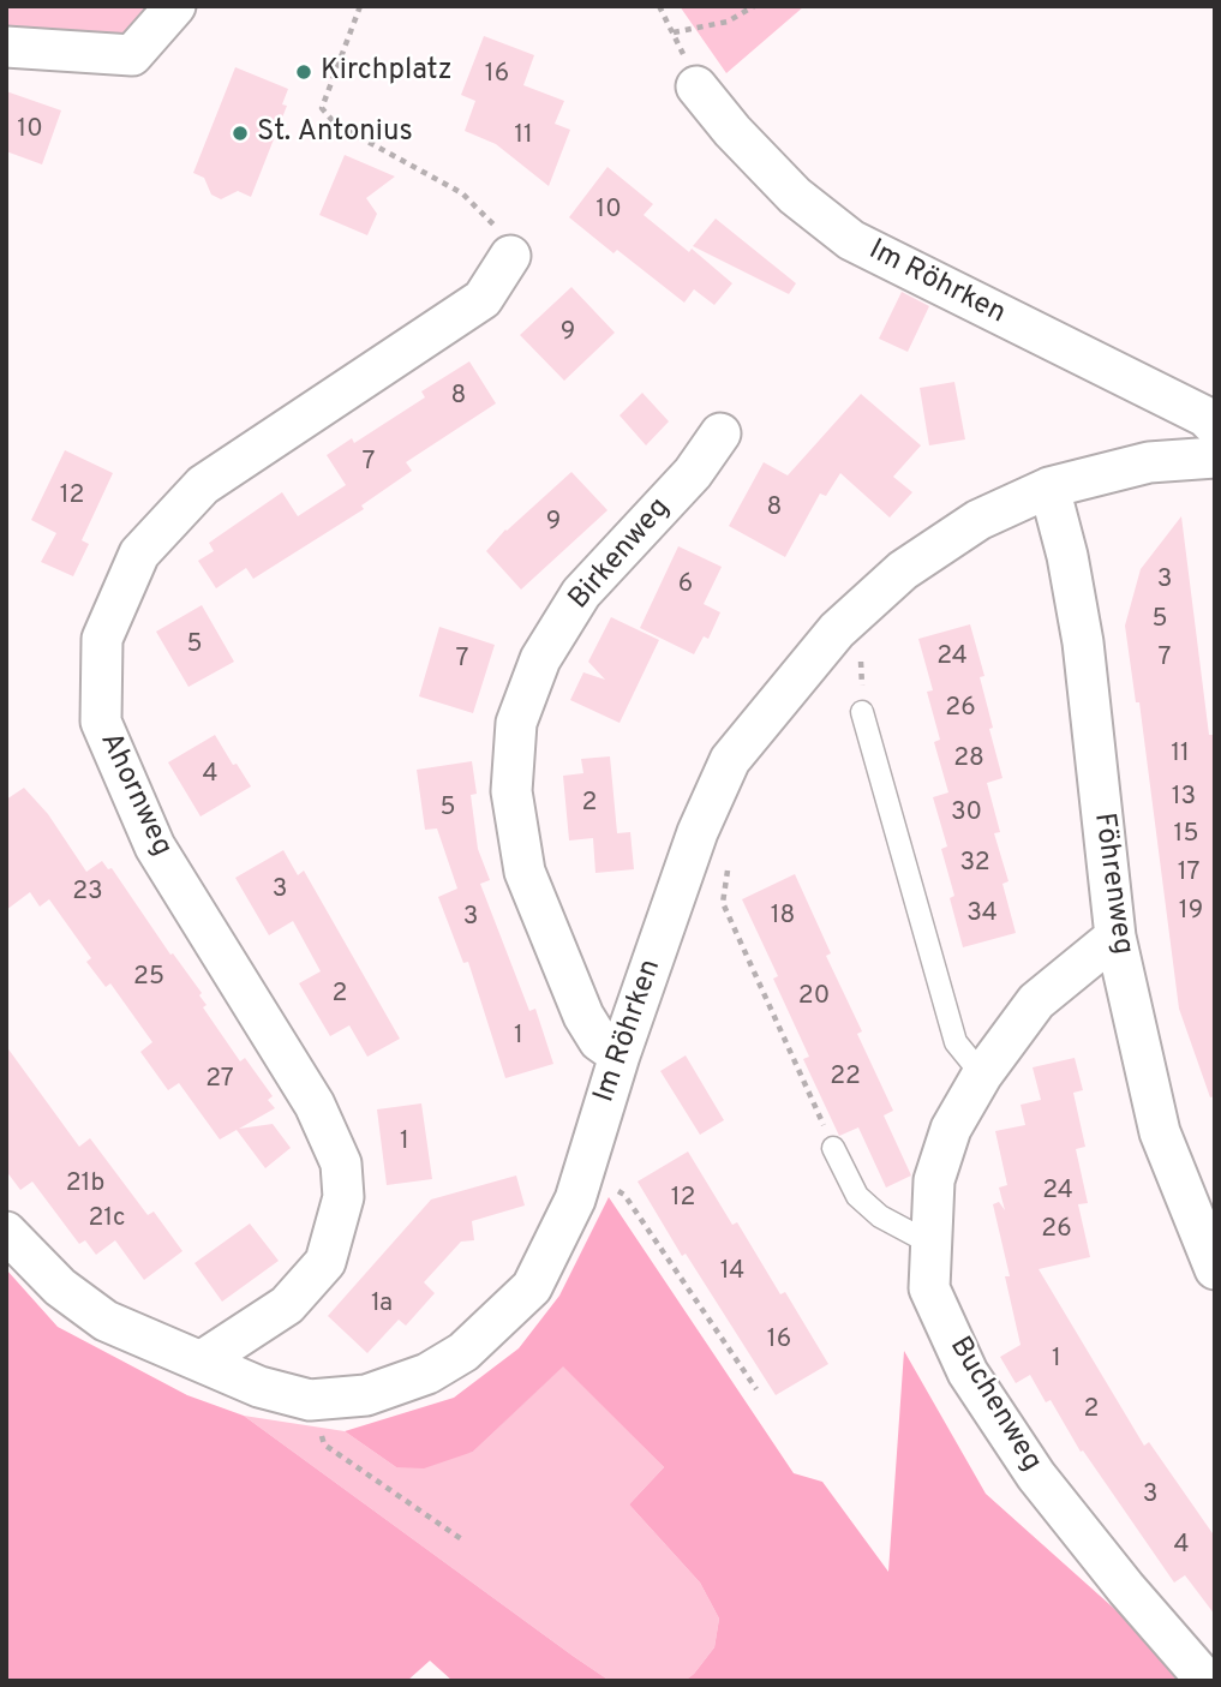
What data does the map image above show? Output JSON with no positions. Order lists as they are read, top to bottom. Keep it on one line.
{"streets":{"street":["Im Röhrken","Birkenweg","Ahornweg","Föhrenweg","Buchenweg"]},"crossings":[["Im Röhrken","Birkenweg"],["Im Röhrken","Ahornweg"],["Im Röhrken","Föhrenweg"],["Föhrenweg","Buchenweg"]],"places":["Kirchplatz","St. Antonius"],"house_numbers":["16","10","11","10","9","8","7","12","8","9","3","6","5","5","24","7","7","26","11","28","4","13","2","5","30","15","32","17","3","23","19","34","18","3","25","2","20","1","22","27","1","21b","24","12","21c","26","14","1a","16","1","2","3","4"]}
